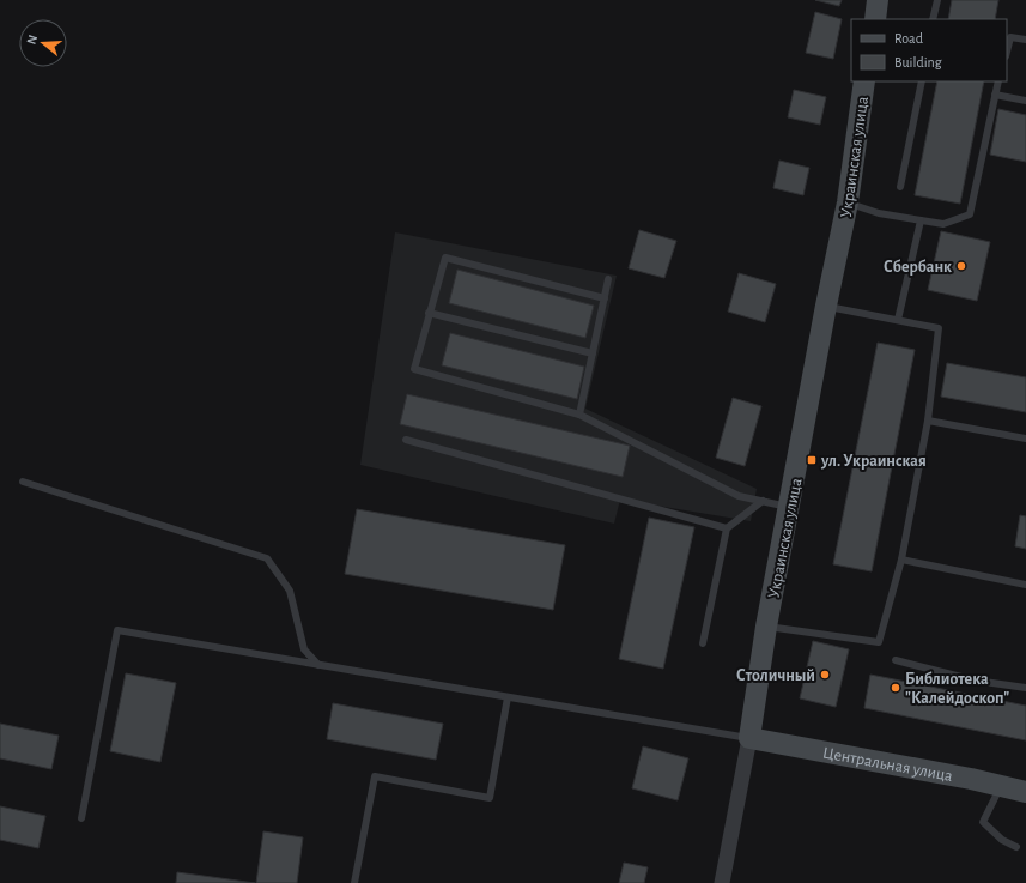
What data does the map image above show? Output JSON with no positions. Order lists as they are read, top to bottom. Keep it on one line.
{"streets":{"street":["Украинская улица","Центральная улица"]},"crossings":[["Украинская улица","Центральная улица"]],"places":{"other":["Сбербанк","Столичный","Библиотека \"Калейдоскоп\""],"transit":["ул. Украинская"]},"legend":["Road","Building"],"north":"left"}
